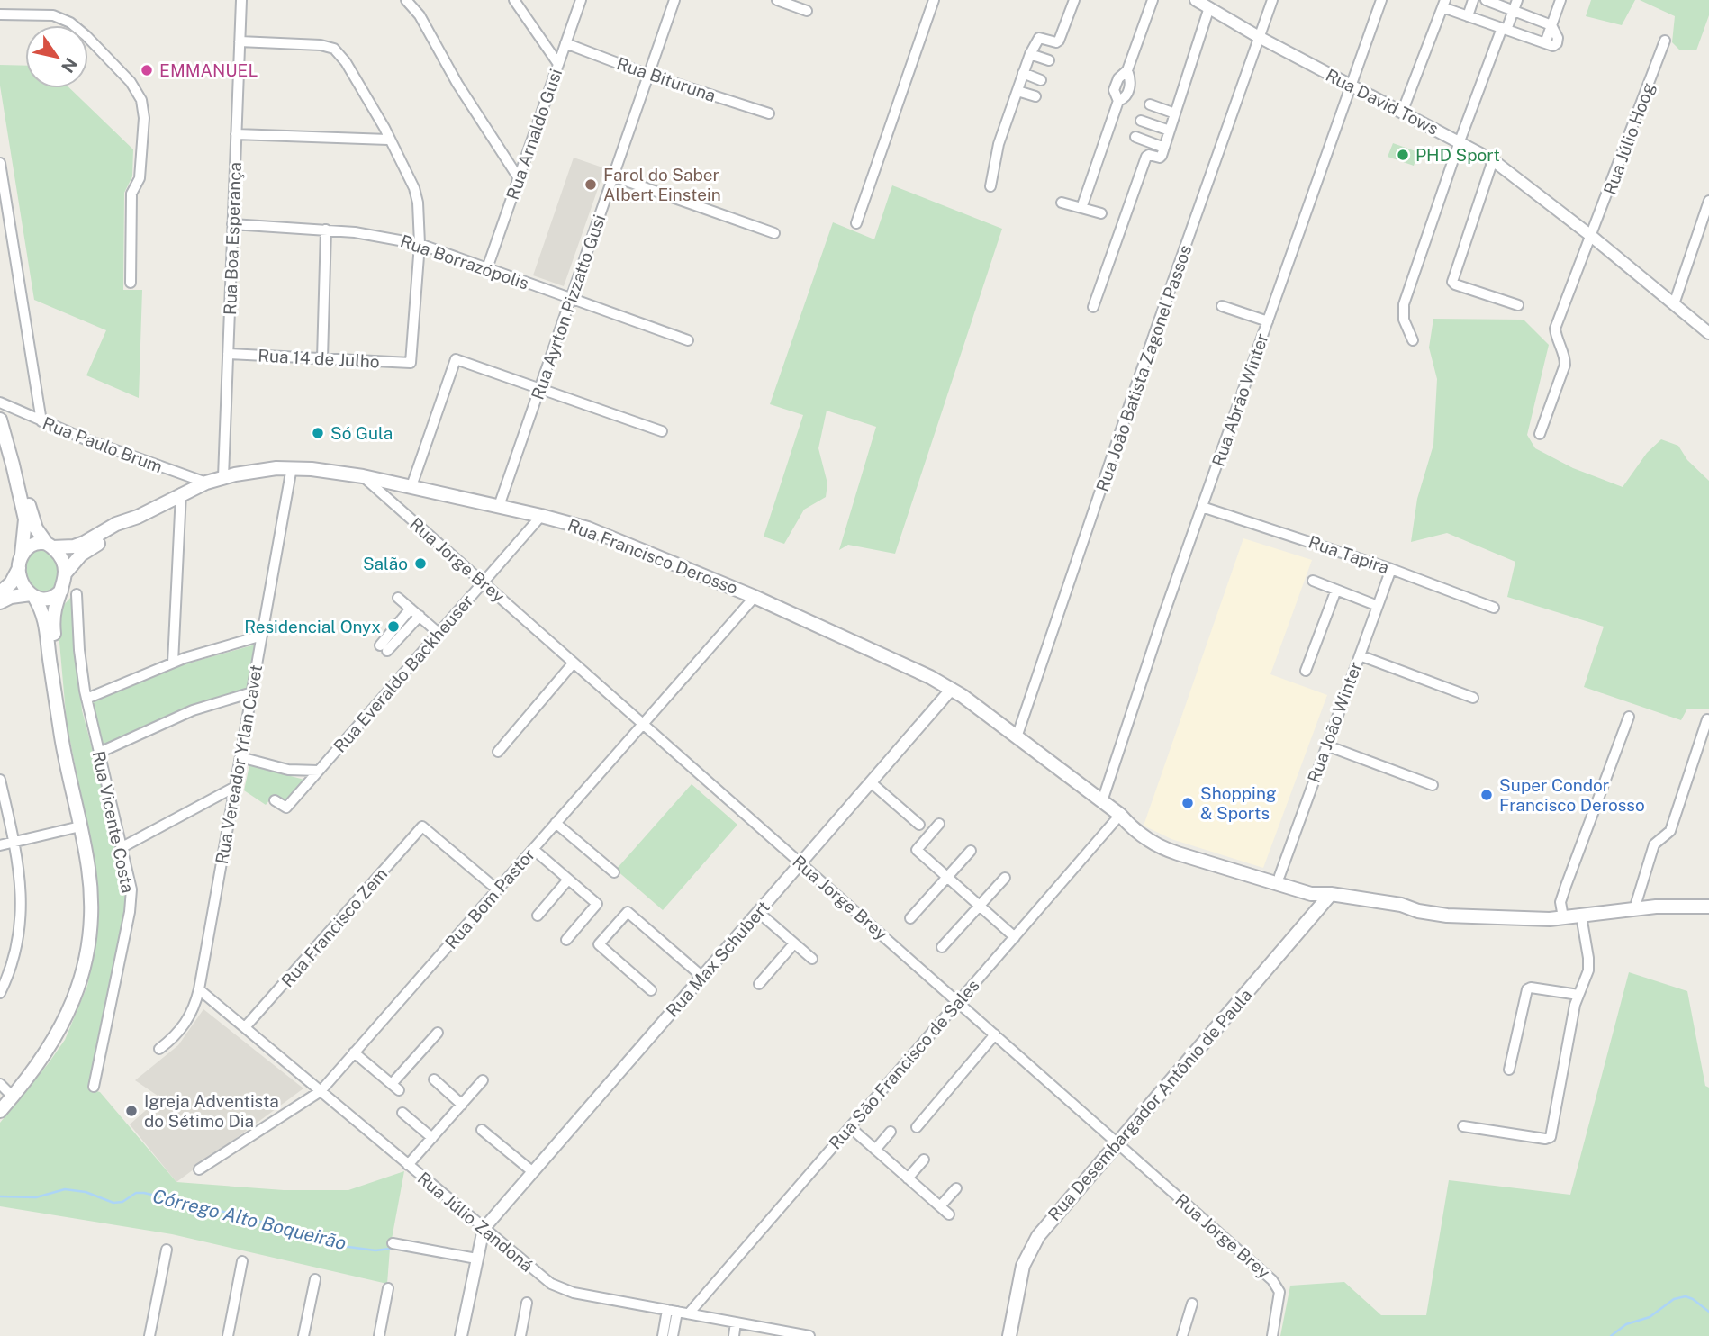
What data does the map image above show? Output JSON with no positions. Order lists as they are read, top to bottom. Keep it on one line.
{"streets":{"main road":["Rua Francisco Derosso","Rua Desembargador Antônio de Paula"],"street":["Rua Bituruna","Rua David Tows","Rua Arnaldo Gusi","Rua Júlio Hoog","Rua Boa Esperança","Rua Borrazópolis","Rua Ayrton Pizzatto Gusi","Rua 14 de Julho","Rua João Batista Zagonel Passos","Rua Abrão Winter","Rua Paulo Brum","Rua Tapira","Rua Jorge Brey","Rua Everaldo Backheuser","Rua João Winter","Rua Vereador Yrlan Cavet","Rua Vicente Costa","Rua Bom Pastor","Rua Francisco Zem","Rua Max Schubert","Rua São Francisco de Sales","Rua Júlio Zandoná"]},"crossings":[["Rua Bituruna","Rua Arnaldo Gusi"],["Rua Bituruna","Rua Ayrton Pizzatto Gusi"],["Rua David Tows","Rua Júlio Hoog"],["Rua David Tows","Rua João Batista Zagonel Passos"],["Rua David Tows","Rua Abrão Winter"],["Rua Arnaldo Gusi","Rua Borrazópolis"],["Rua Boa Esperança","Rua Borrazópolis"],["Rua Boa Esperança","Rua 14 de Julho"],["Rua Boa Esperança","Rua Francisco Derosso"],["Rua Borrazópolis","Rua Ayrton Pizzatto Gusi"],["Rua Borrazópolis","Rua 14 de Julho"],["Rua Ayrton Pizzatto Gusi","Rua Francisco Derosso"],["Rua João Batista Zagonel Passos","Rua Francisco Derosso"],["Rua Abrão Winter","Rua Tapira"],["Rua Abrão Winter","Rua Francisco Derosso"],["Rua Paulo Brum","Rua Francisco Derosso"],["Rua Tapira","Rua João Winter"],["Rua Francisco Derosso","Rua Jorge Brey"],["Rua Francisco Derosso","Rua Everaldo Backheuser"],["Rua Francisco Derosso","Rua João Winter"],["Rua Francisco Derosso","Rua Vereador Yrlan Cavet"],["Rua Francisco Derosso","Rua Bom Pastor"],["Rua Francisco Derosso","Rua Max Schubert"],["Rua Francisco Derosso","Rua São Francisco de Sales"],["Rua Francisco Derosso","Rua Desembargador Antônio de Paula"],["Rua Jorge Brey","Rua Everaldo Backheuser"],["Rua Jorge Brey","Rua Bom Pastor"],["Rua Jorge Brey","Rua Max Schubert"],["Rua Jorge Brey","Rua São Francisco de Sales"],["Rua Jorge Brey","Rua Desembargador Antônio de Paula"],["Rua Vereador Yrlan Cavet","Rua Júlio Zandoná"],["Rua Bom Pastor","Rua Francisco Zem"],["Rua Bom Pastor","Rua Júlio Zandoná"],["Rua Francisco Zem","Rua Júlio Zandoná"],["Rua Max Schubert","Rua Júlio Zandoná"],["Rua São Francisco de Sales","Rua Júlio Zandoná"]],"water":["Córrego Alto Boqueirão"],"places":["EMMANUEL","PHD Sport","Farol do Saber Albert Einstein","Só Gula","Salão","Residencial Onyx","Super Condor Francisco Derosso","Shopping & Sports","Igreja Adventista do Sétimo Dia"],"north":"bottom right"}
